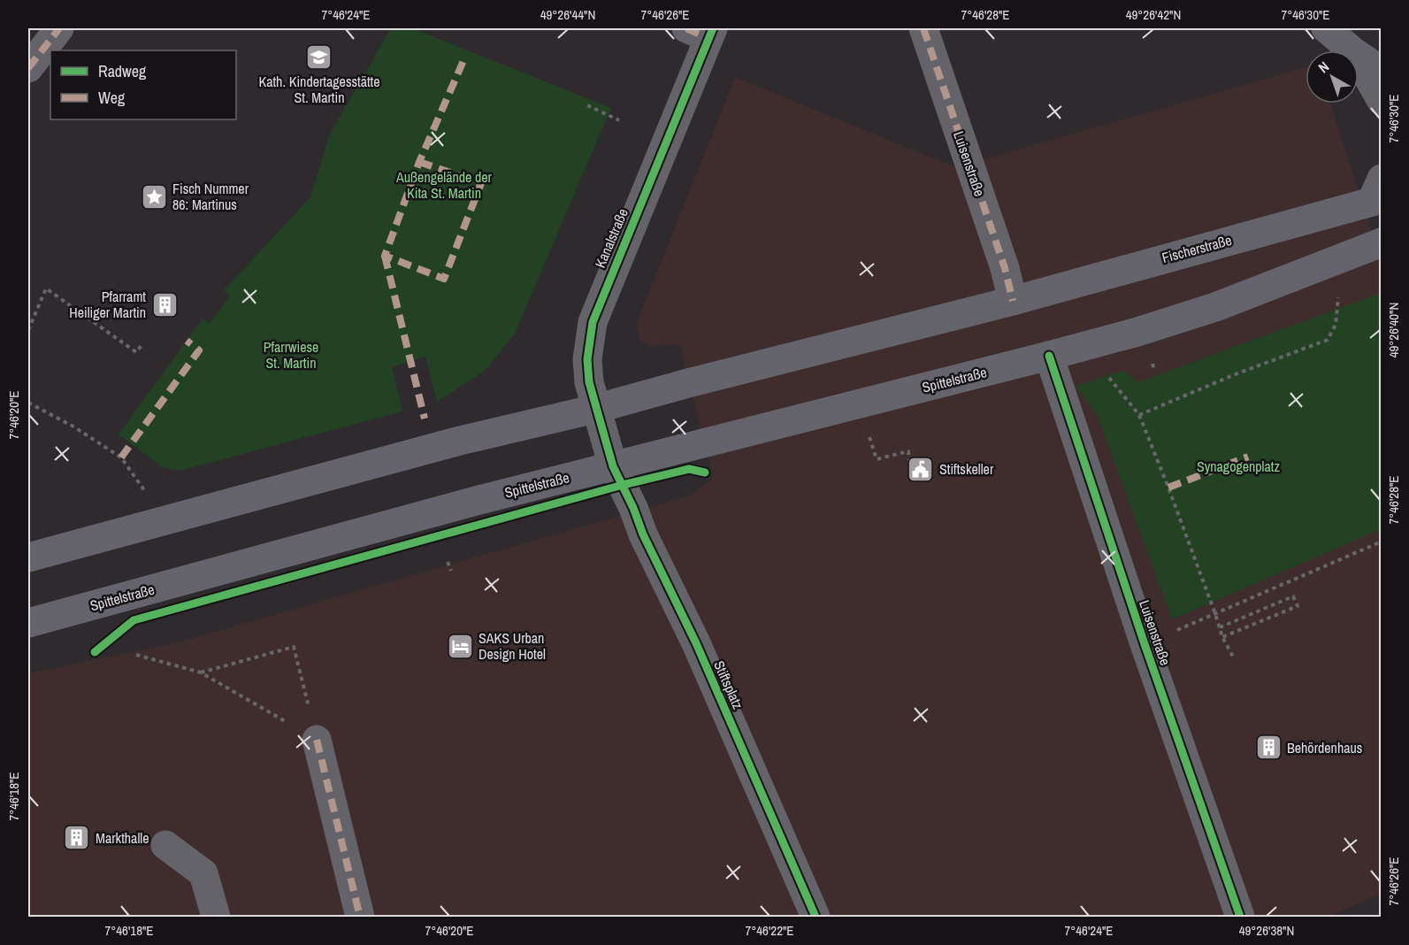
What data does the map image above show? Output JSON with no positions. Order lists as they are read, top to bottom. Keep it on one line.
{"streets":{"main road":["Fischerstraße","Spittelstraße"],"street":["Luisenstraße","Kanalstraße","Stiftsplatz"]},"crossings":[["Luisenstraße","Fischerstraße"],["Luisenstraße","Spittelstraße"],["Kanalstraße","Spittelstraße"],["Kanalstraße","Stiftsplatz"],["Spittelstraße","Stiftsplatz"]],"parks":["Außengelände der Kita St. Martin","Pfarrwiese St. Martin","Synagogenplatz"],"places":{"school or university":["Kath. Kindertagesstätte St. Martin"],"place":["Fisch Nummer 86: Martinus"],"building":["Pfarramt Heiliger Martin","Behördenhaus","Markthalle"],"public building":["Stiftskeller"],"hotel":["SAKS Urban Design Hotel"]},"legend":["Radweg","Weg"],"north":"top left","coordinates":["7°46'24\"E","49°26'44\"N","7°46'26\"E","7°46'28\"E","49°26'42\"N","7°46'30\"E","49°26'40\"N","7°46'20\"E","7°46'18\"E","7°46'22\"E","49°26'38\"N"]}
